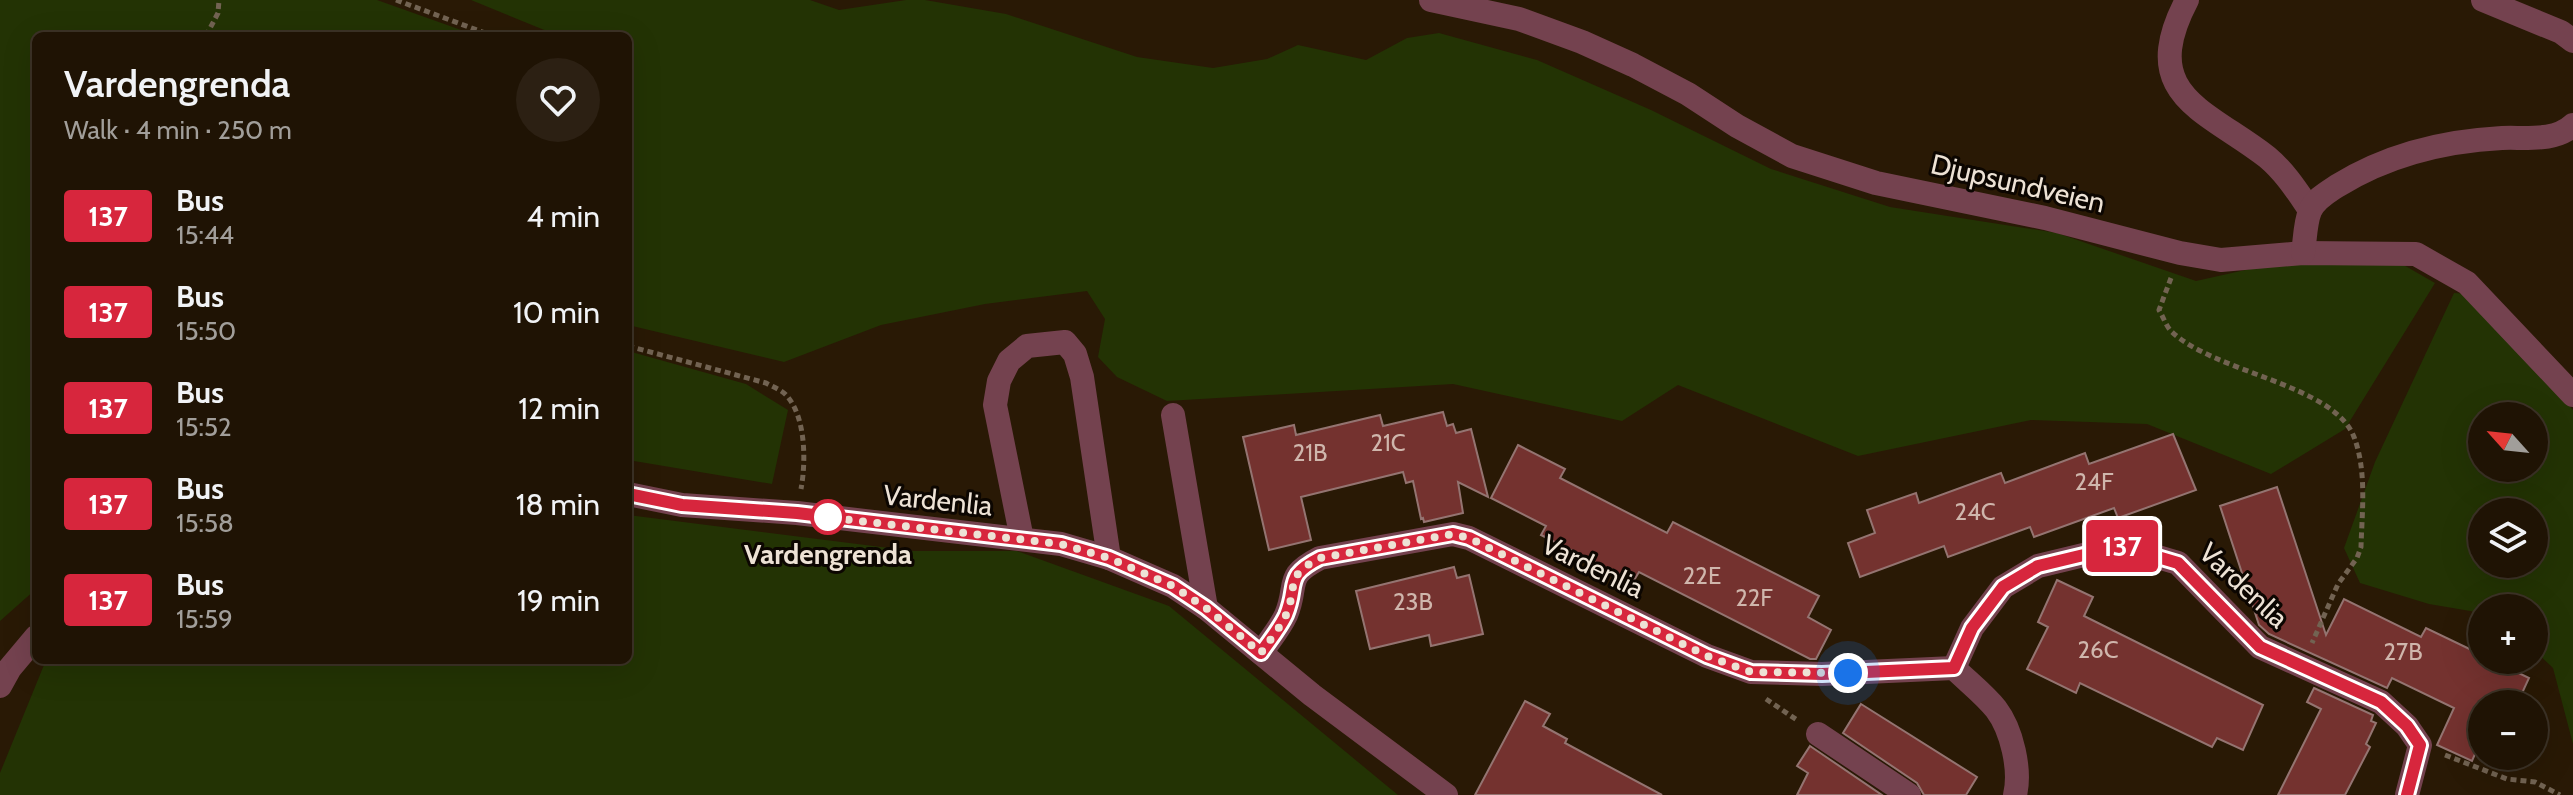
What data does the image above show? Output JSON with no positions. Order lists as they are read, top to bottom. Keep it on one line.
{"streets":{"street":["Djupsundveien","Vardenlia"]},"places":["Vardengrenda"],"lines":["bus line 137"],"house_numbers":["21C","21B","24F","24C","22E","22F","23B","26C","27B"],"north":"top left","page":{"on_map":"137","heading":["Vardengrenda","Walk · 4 min · 250 m"],"list":[{"mark":"137","name":"Bus","note":"15:44","value":"4 min"},{"mark":"137","name":"Bus","note":"15:50","value":"10 min"},{"mark":"137","name":"Bus","note":"15:52","value":"12 min"},{"mark":"137","name":"Bus","note":"15:58","value":"18 min"},{"mark":"137","name":"Bus","note":"15:59","value":"19 min"}],"map_buttons":["+","−"]}}
